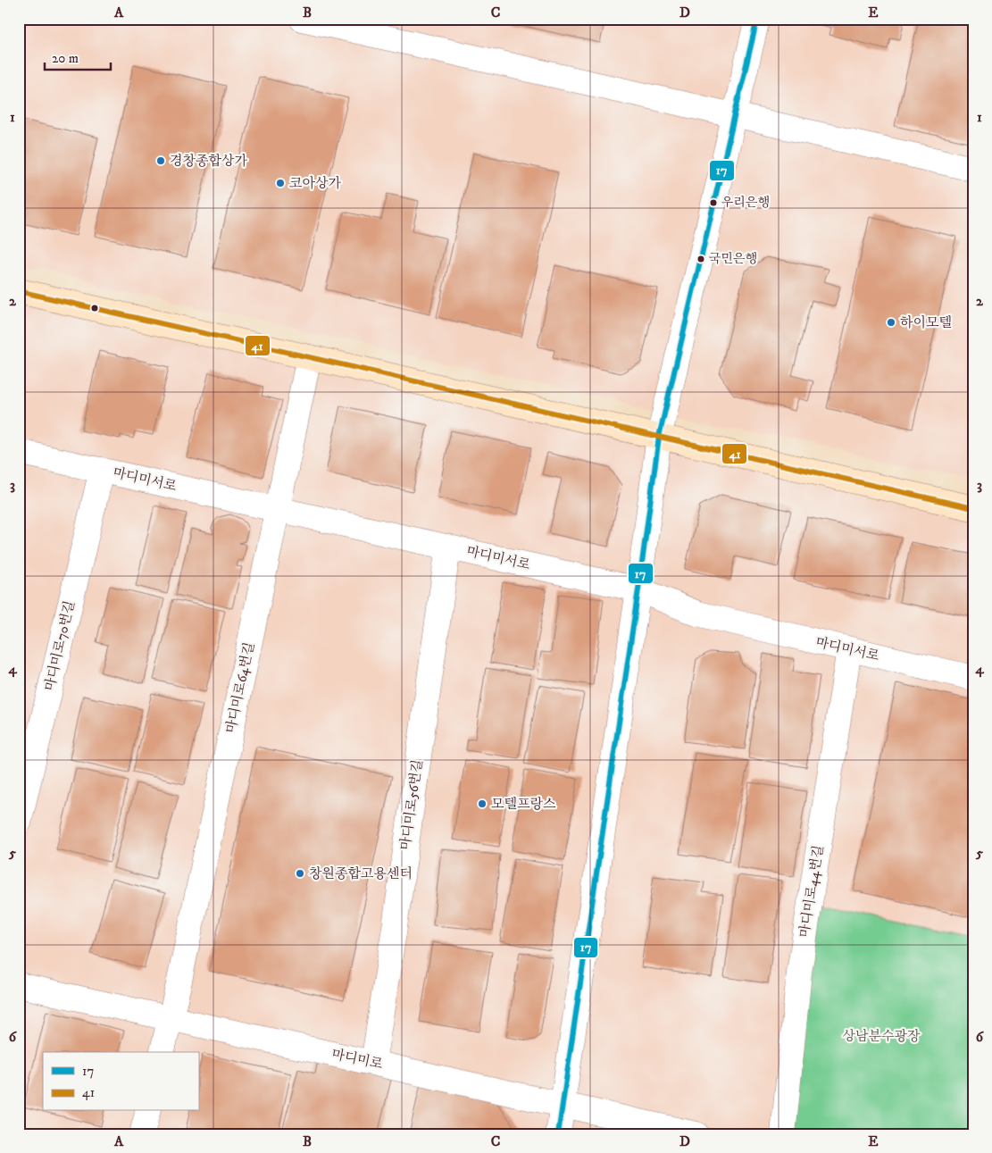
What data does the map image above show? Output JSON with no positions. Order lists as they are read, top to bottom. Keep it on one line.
{"streets":{"street":["마디미서로","마디미로70번길","마디미로64번길","마디미로56번길","마디미로44번길","마디미로"]},"crossings":[["마디미서로","마디미로70번길"],["마디미서로","마디미로64번길"],["마디미서로","마디미로56번길"],["마디미서로","마디미로44번길"],["마디미로64번길","마디미로"],["마디미로56번길","마디미로"]],"parks":["상남분수광장"],"places":["경창종합상가","코아상가","우리은행","국민은행","하이모텔","모텔프랑스","창원종합고용센터"],"lines":["transit line 17","transit line 41"],"legend":["17","41"],"scale_bar":"20 m","grid":{"columns":["A","B","C","D","E"],"rows":["1","2","3","4","5","6"]}}
